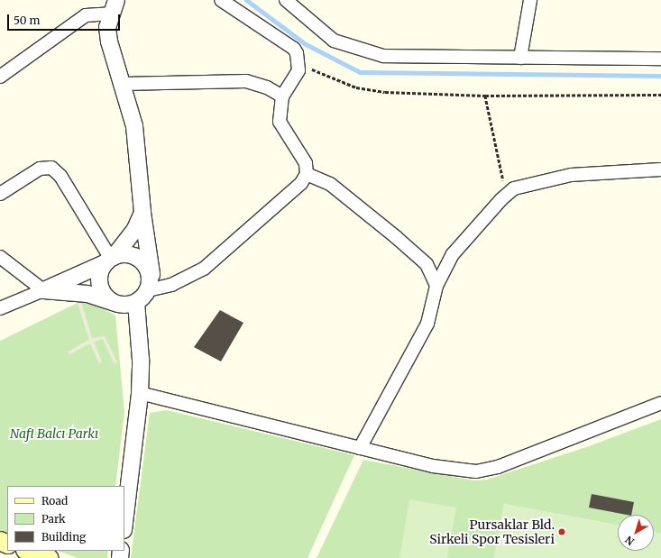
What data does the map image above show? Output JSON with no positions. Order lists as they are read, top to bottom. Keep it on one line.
{"parks":["Nafi Balcı Parkı"],"places":["Pursaklar Bld. Sirkeli Spor Tesisleri"],"legend":["Road","Park","Building"],"scale_bar":"50 m","north":"bottom left"}
